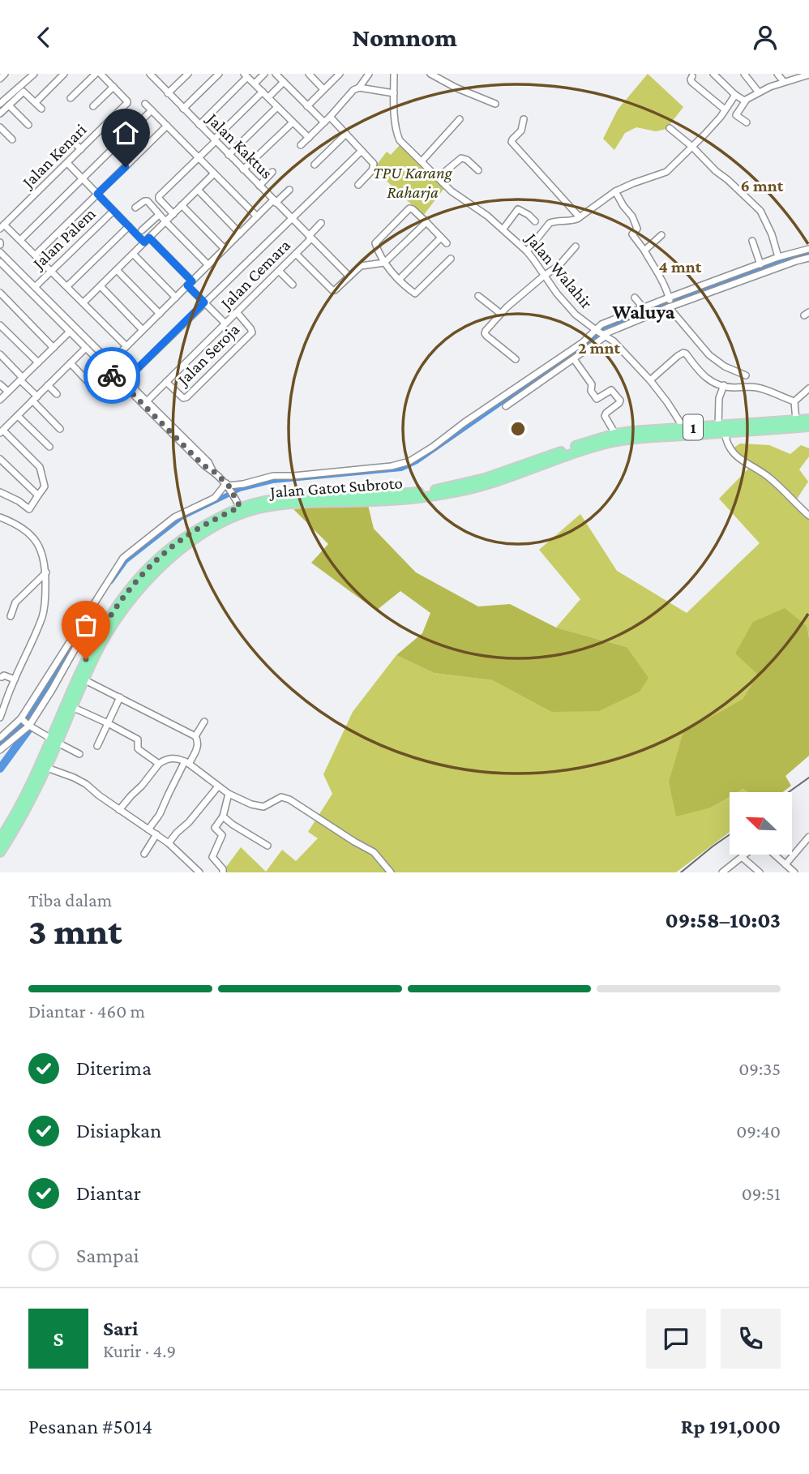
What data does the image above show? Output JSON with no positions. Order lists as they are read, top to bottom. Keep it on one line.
{"streets":{"highway":["1","Jalan Gatot Subroto"],"street":["Jalan Kaktus","Jalan Kenari","Jalan Palem","Jalan Walahir","Jalan Cemara","Jalan Seroja"]},"crossings":[["Jalan Kaktus","Jalan Cemara"],["Jalan Walahir","1"],["Jalan Cemara","Jalan Seroja"],["1","Jalan Gatot Subroto"]],"districts":["Waluya"],"parks":["TPU Karang Raharja"],"north":"top left","page":{"header":"Nomnom","heading":["3 mnt","Tiba dalam","09:58–10:03"],"panel":["Sari","Kurir · 4.9","Pesanan #5014","Rp 191,000"],"bar":"Diantar · 460 m","list":[["Diterima","09:35"],["Disiapkan","09:40"],["Diantar","09:51"],"Sampai"],"round":"S"},"rings":["6 mnt","4 mnt","2 mnt"]}
